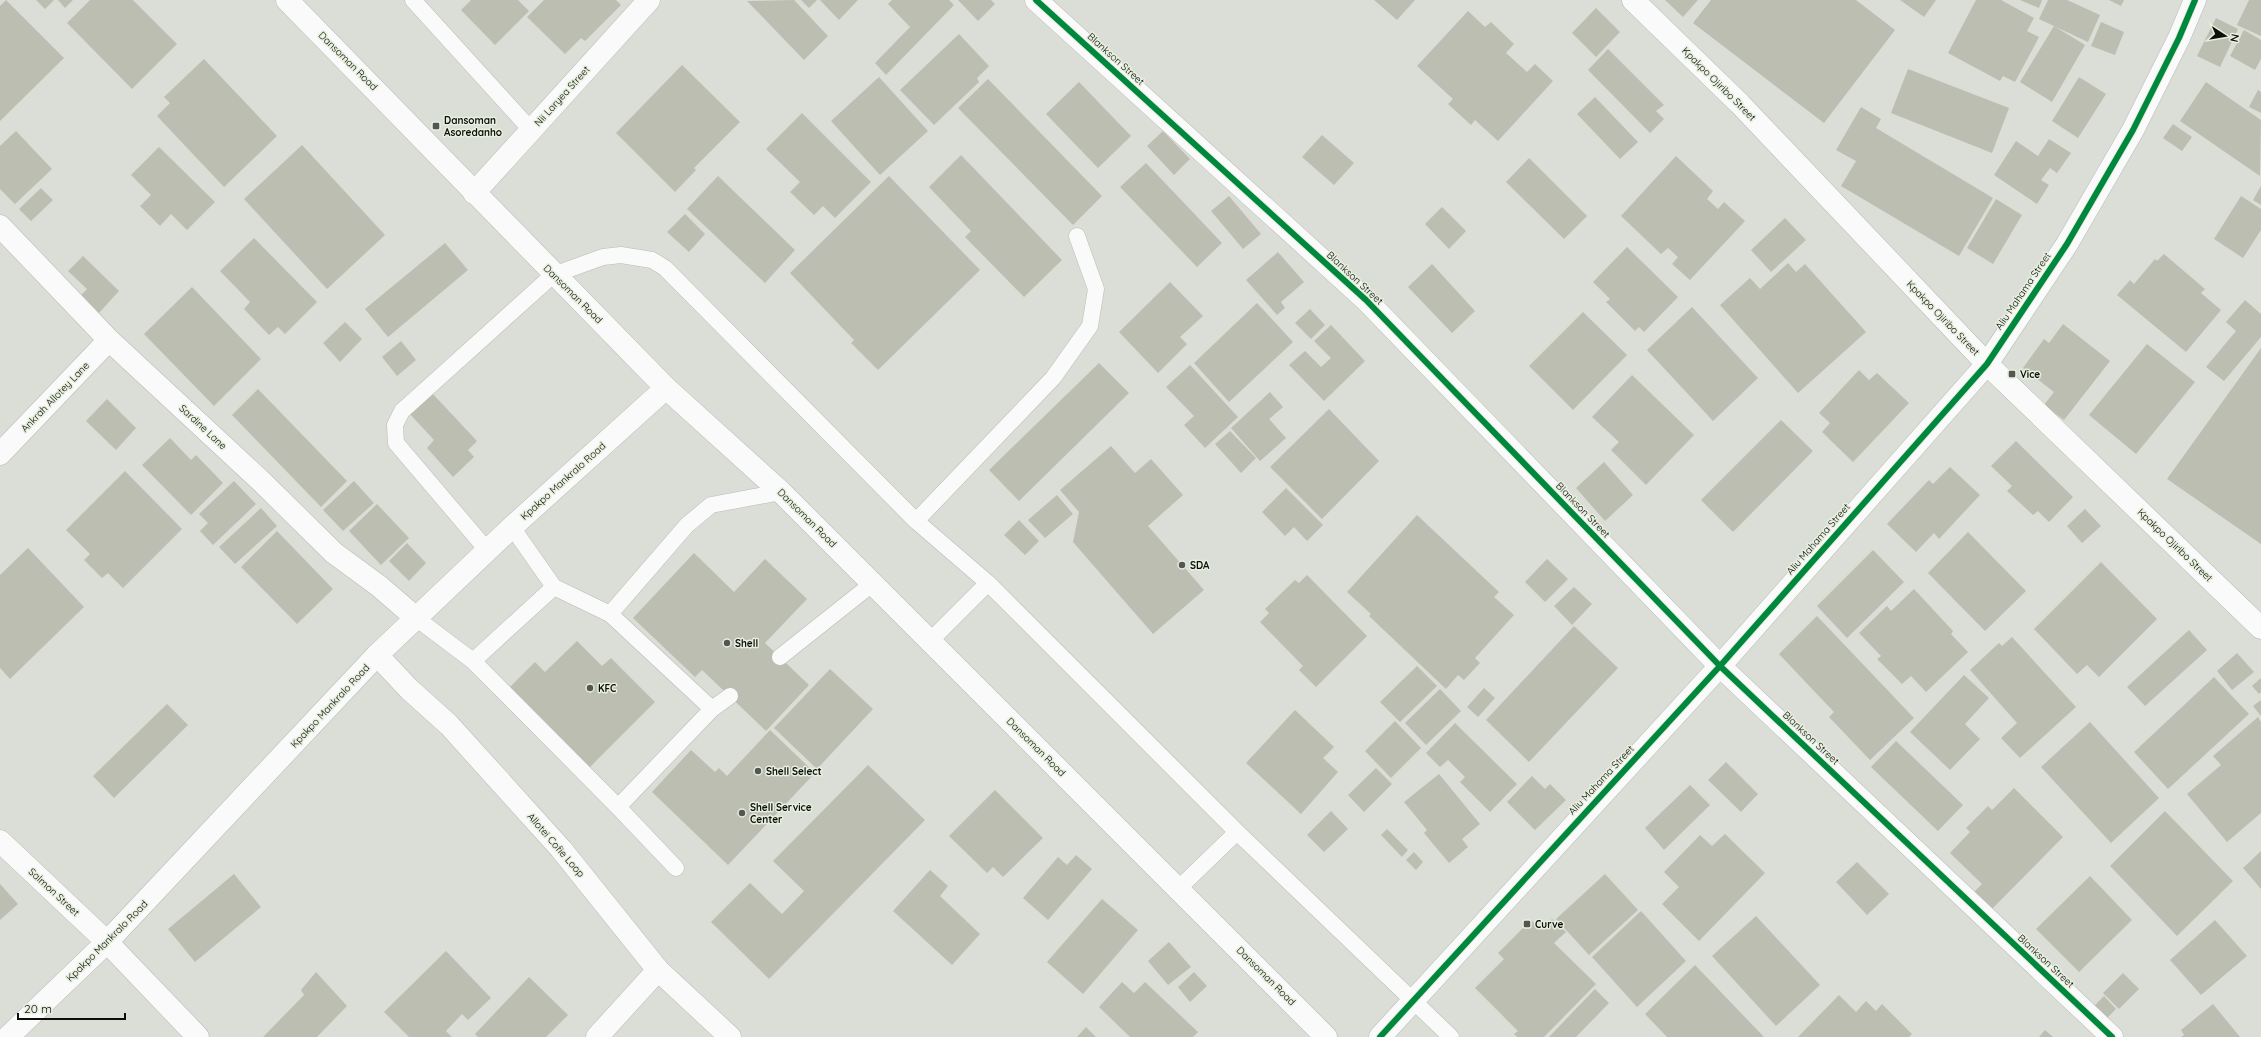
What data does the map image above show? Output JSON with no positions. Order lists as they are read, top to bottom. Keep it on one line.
{"streets":{"street":["Blankson Street","Dansoman Road","Kpakpo Ojiribo Street","Nii Laryea Street","Aliu Mahama Street","Ankrah Allotey Lane","Sardine Lane","Kpakpo Mankralo Road","Allotei Cofie Loop","Salmon Street"]},"crossings":[["Blankson Street","Aliu Mahama Street"],["Dansoman Road","Nii Laryea Street"],["Dansoman Road","Kpakpo Mankralo Road"],["Kpakpo Ojiribo Street","Aliu Mahama Street"],["Ankrah Allotey Lane","Sardine Lane"],["Sardine Lane","Kpakpo Mankralo Road"],["Kpakpo Mankralo Road","Allotei Cofie Loop"],["Kpakpo Mankralo Road","Salmon Street"]],"places":{"transit":["Dansoman Asoredanho","Vice","Curve"],"other":["SDA","Shell","KFC","Shell Select","Shell Service Center"]},"scale_bar":"20 m","north":"right"}
